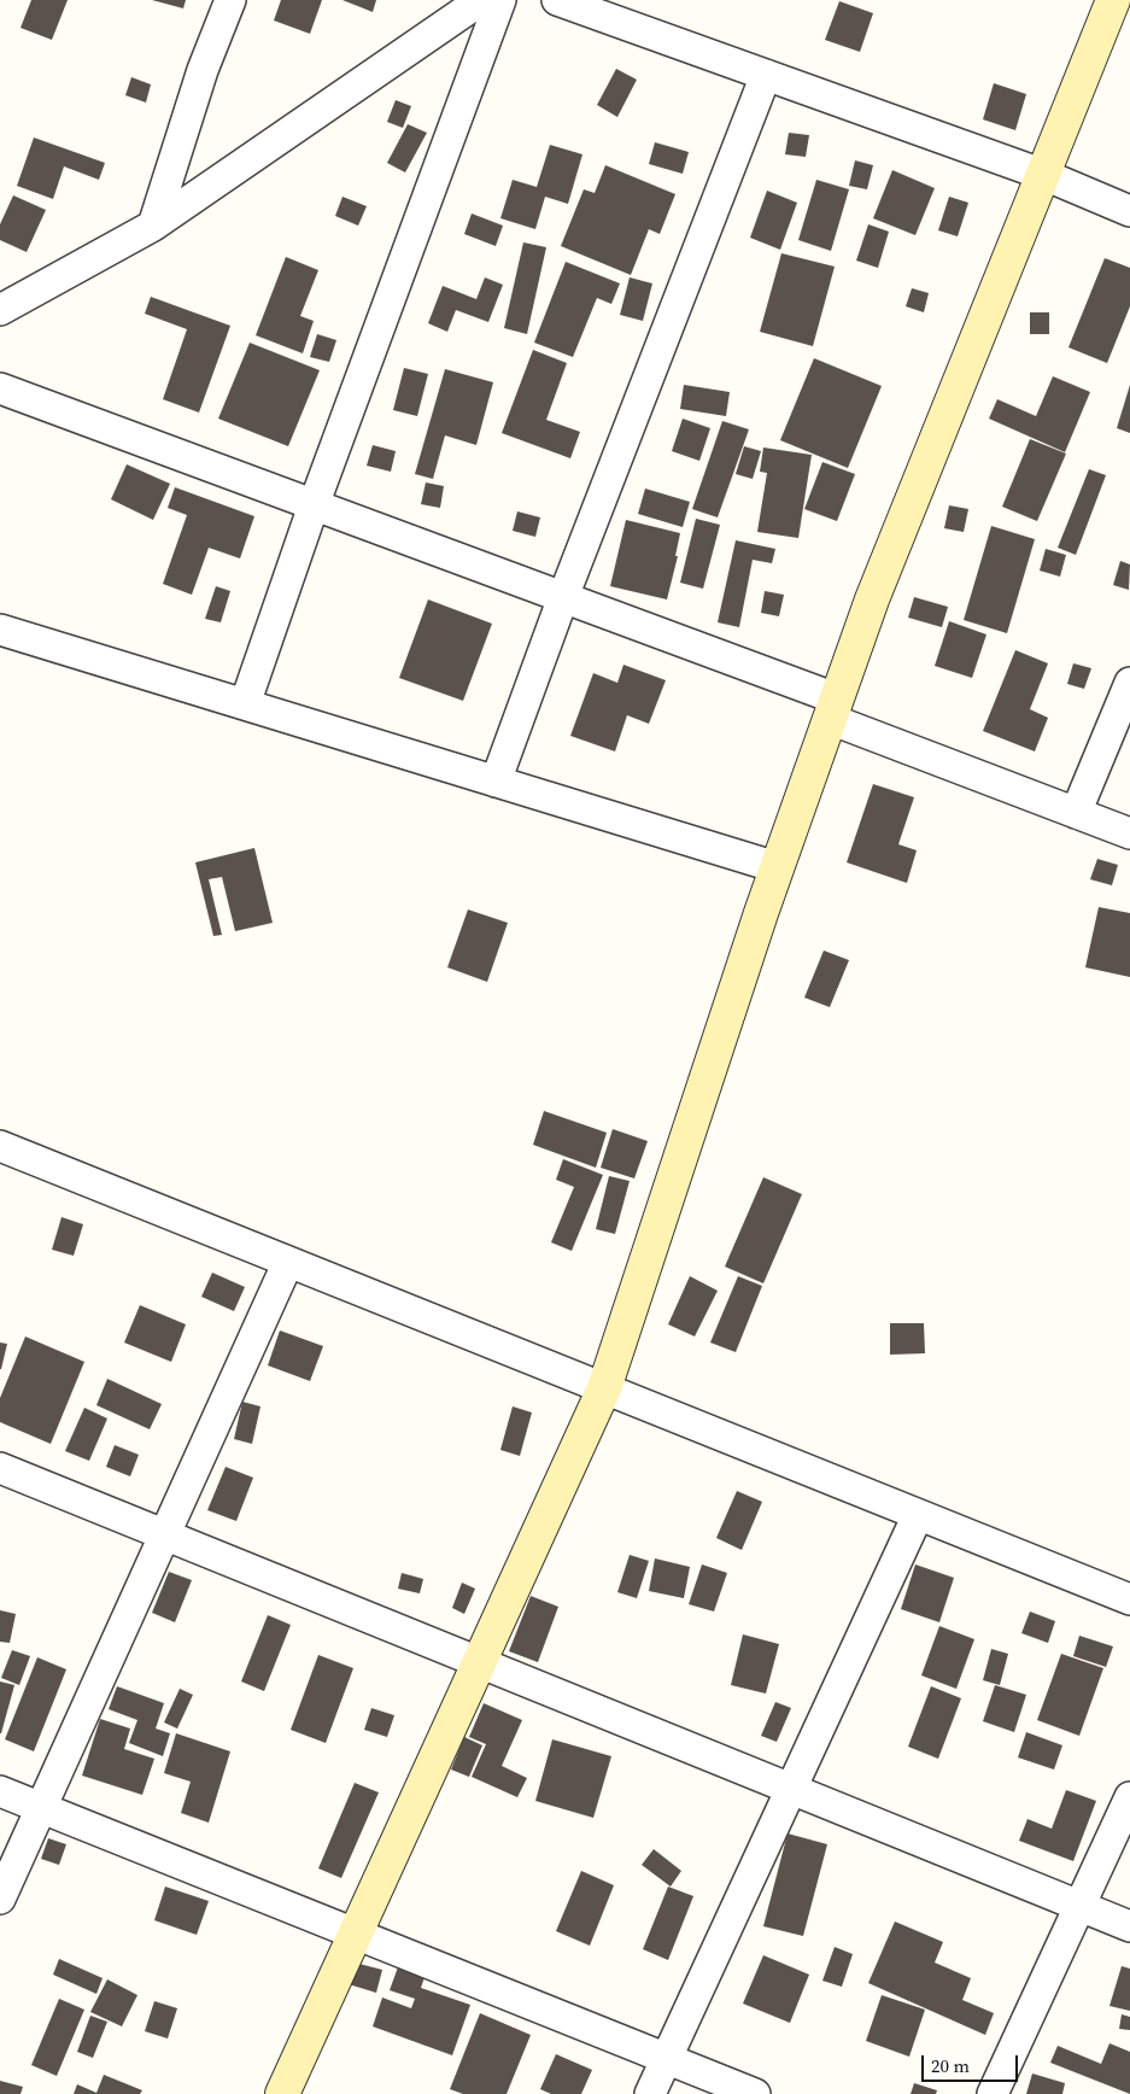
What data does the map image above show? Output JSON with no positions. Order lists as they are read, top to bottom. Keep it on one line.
{"scale_bar":"20 m"}
